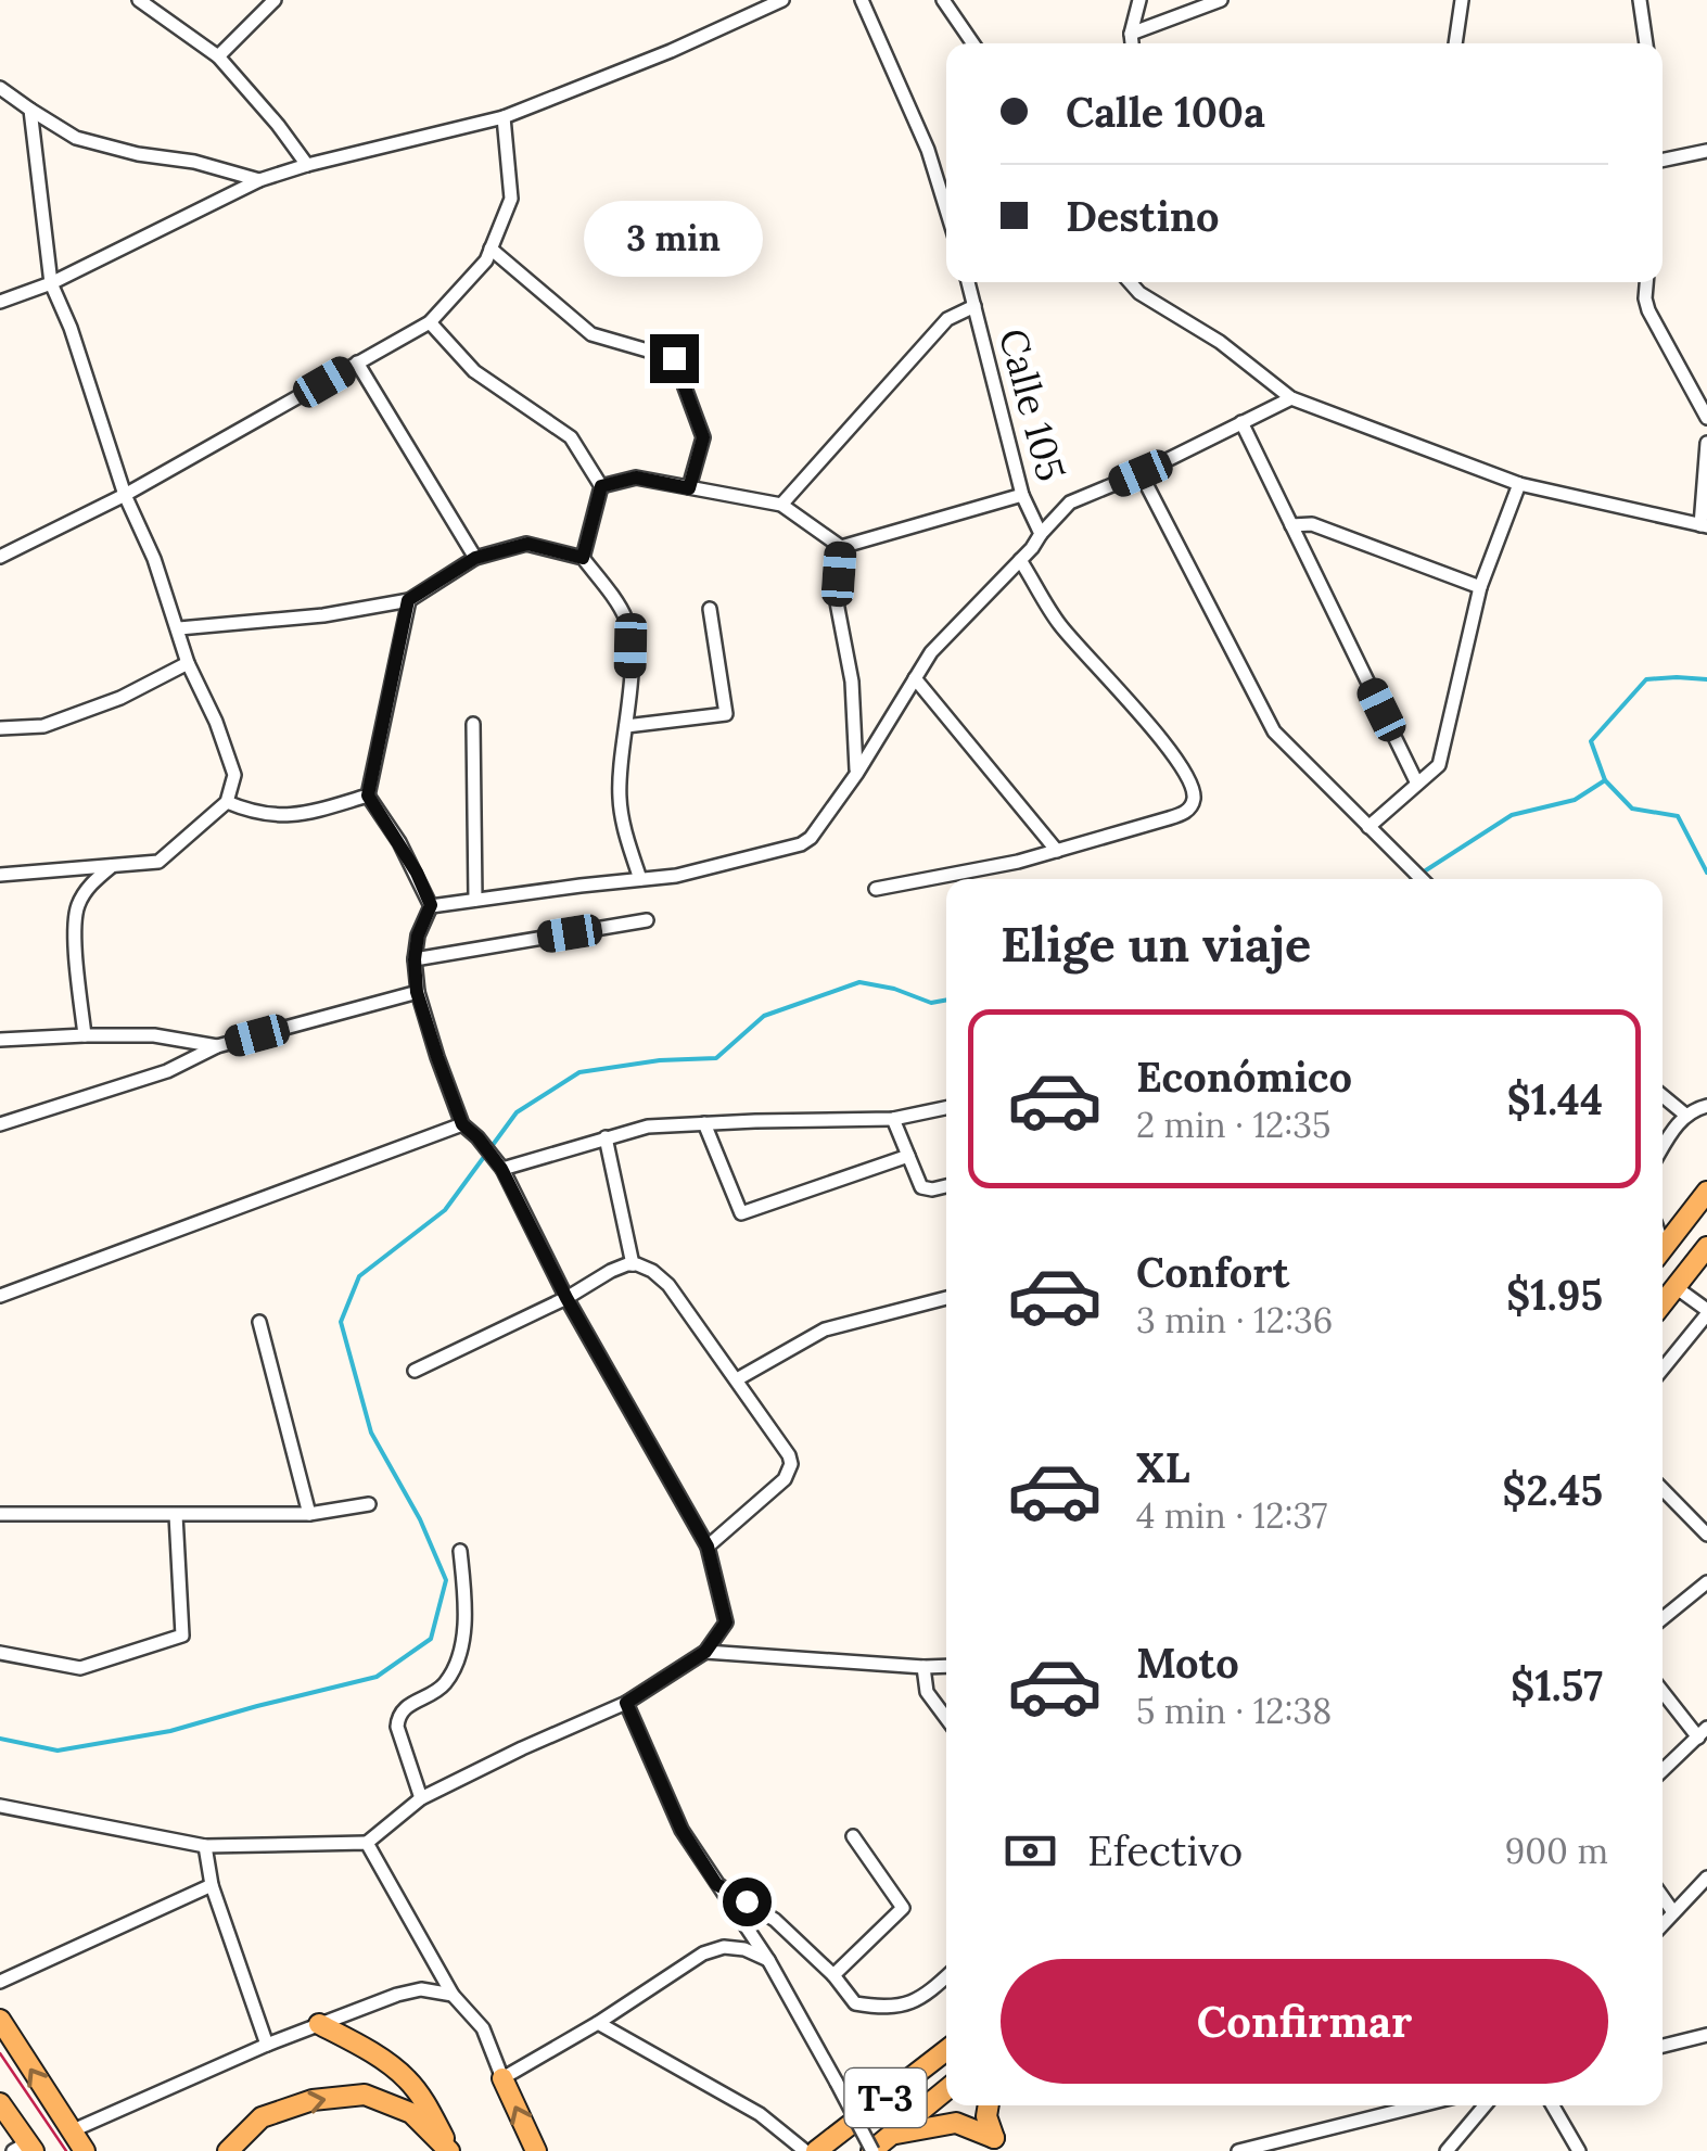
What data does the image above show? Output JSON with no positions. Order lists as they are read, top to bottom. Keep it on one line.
{"streets":{"main road":["T-3"],"street":["Calle 105"]},"page":{"banner":["Calle 100a","Destino"],"bubble":"3 min","heading":"Elige un viaje","list":[{"name":"Económico","note":"2 min · 12:35","value":"$1.44"},{"name":"Confort","note":"3 min · 12:36","value":"$1.95"},{"name":"XL","note":"4 min · 12:37","value":"$2.45"},{"name":"Moto","note":"5 min · 12:38","value":"$1.57"}],"pay":["Efectivo","900 m"],"buttons":"Confirmar"}}
